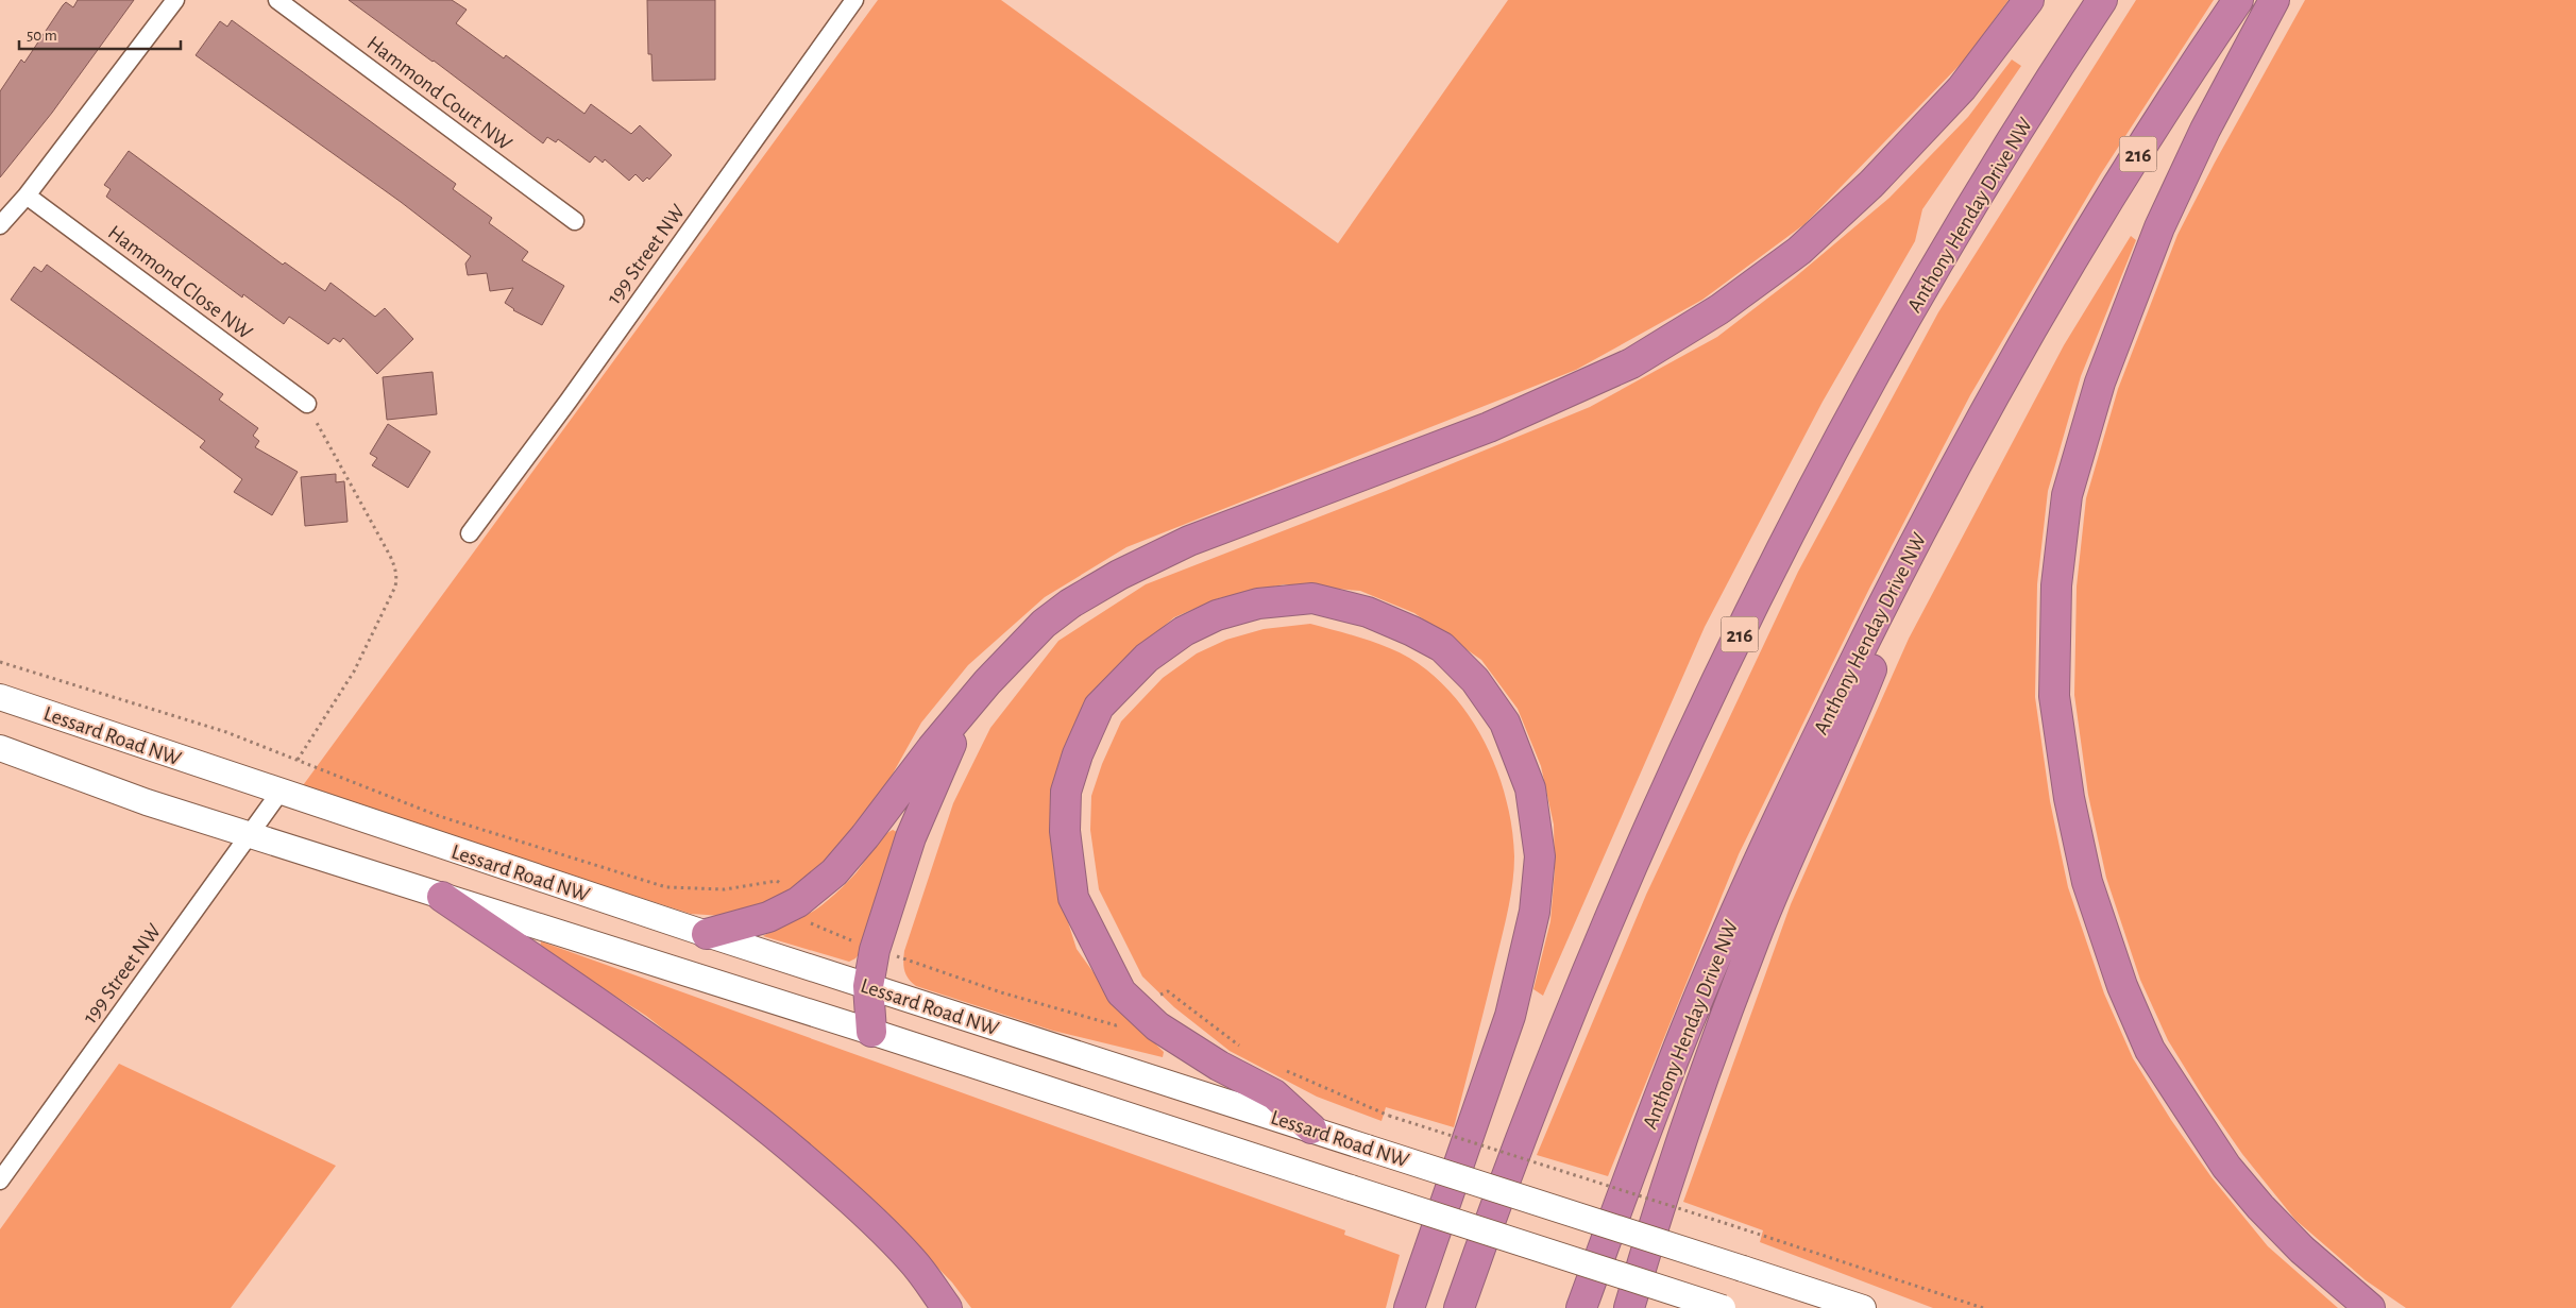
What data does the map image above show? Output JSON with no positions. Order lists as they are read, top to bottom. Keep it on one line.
{"streets":{"highway":["216","Anthony Henday Drive NW"],"main road":["Lessard Road NW"],"street":["Hammond Court NW","199 Street NW","Hammond Close NW"]},"crossings":[["199 Street NW","Lessard Road NW"]],"scale_bar":"50 m"}
